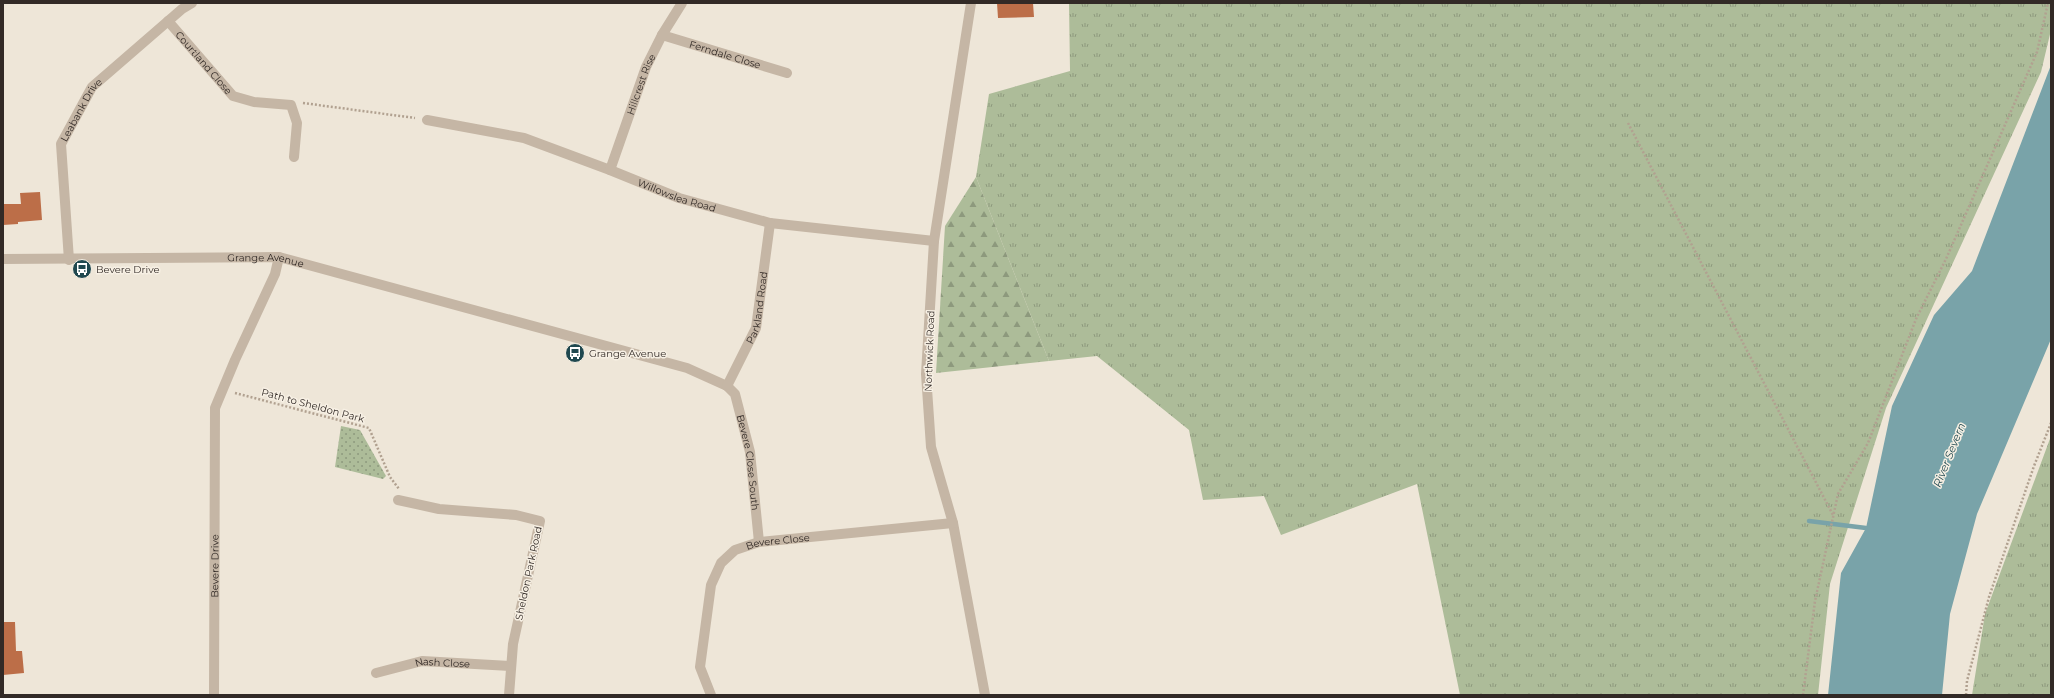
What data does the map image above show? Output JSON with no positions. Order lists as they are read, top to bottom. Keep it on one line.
{"streets":{"street":["Ferndale Close","Courtland Close","Hillcrest Rise","Leabank Drive","Willowslea Road","Grange Avenue","Parkland Road","Northwick Road","Bevere Close South","Bevere Close","Bevere Drive","Sheldon Park Road","Nash Close"],"path":["Path to Sheldon Park"]},"crossings":[["Ferndale Close","Hillcrest Rise"],["Courtland Close","Leabank Drive"],["Hillcrest Rise","Willowslea Road"],["Leabank Drive","Grange Avenue"],["Willowslea Road","Parkland Road"],["Willowslea Road","Northwick Road"],["Grange Avenue","Parkland Road"],["Grange Avenue","Bevere Close South"],["Grange Avenue","Bevere Drive"],["Parkland Road","Bevere Close South"],["Northwick Road","Bevere Close"],["Path to Sheldon Park","Bevere Drive"],["Path to Sheldon Park","Sheldon Park Road"],["Bevere Close South","Bevere Close"],["Sheldon Park Road","Nash Close"]],"water":["River Severn"],"places":{"bus stop":["Bevere Drive","Grange Avenue"]}}
